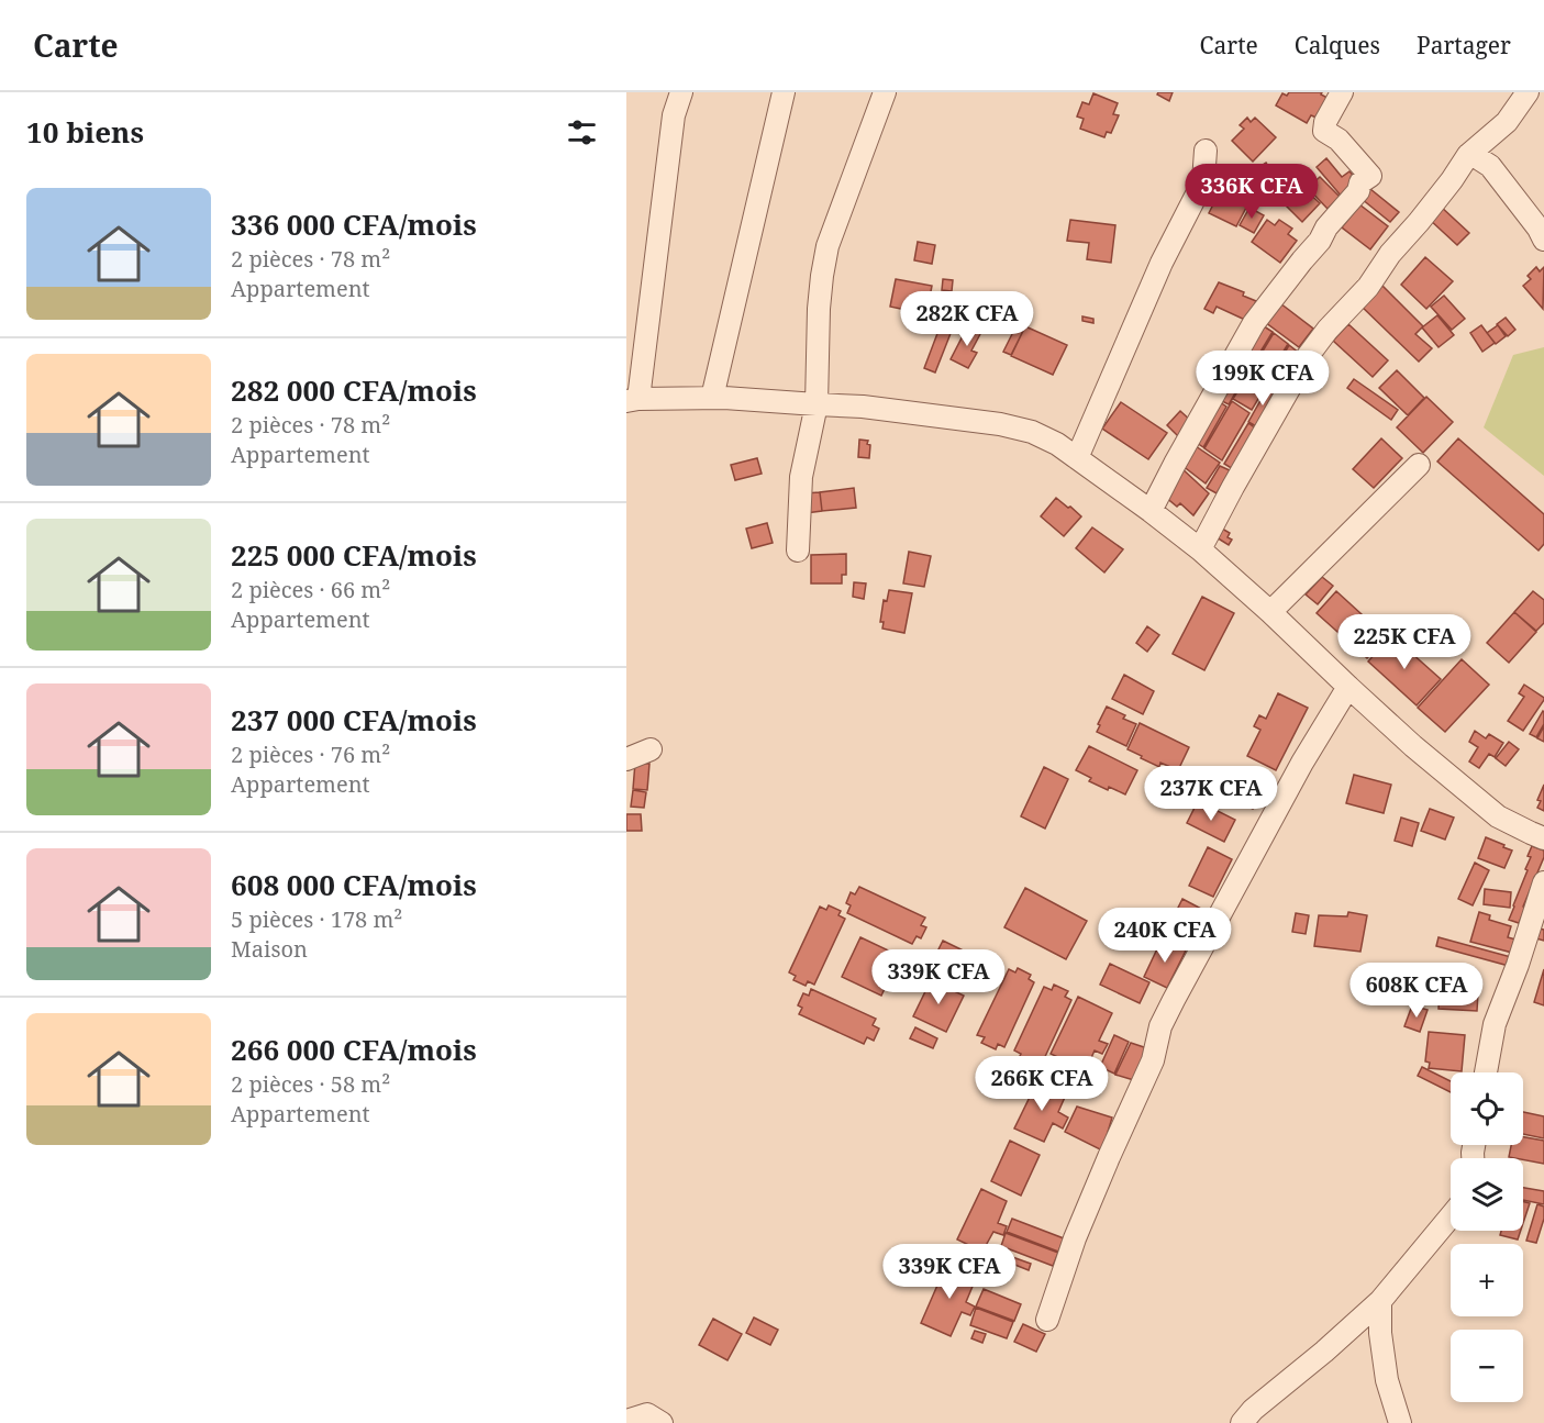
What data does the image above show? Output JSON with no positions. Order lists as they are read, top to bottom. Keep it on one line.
{"page":{"header":"Carte","nav":["Carte","Calques","Partager"],"heading":"10 biens","price":["336K CFA","282K CFA","199K CFA","225K CFA","237K CFA","240K CFA","339K CFA","608K CFA","266K CFA","339K CFA"],"list":[{"name":"336 000 CFA/mois","note":"2 pièces · 78 m² · Appartement"},{"name":"282 000 CFA/mois","note":"2 pièces · 78 m² · Appartement"},{"name":"225 000 CFA/mois","note":"2 pièces · 66 m² · Appartement"},{"name":"237 000 CFA/mois","note":"2 pièces · 76 m² · Appartement"},{"name":"608 000 CFA/mois","note":"5 pièces · 178 m² · Maison"},{"name":"266 000 CFA/mois","note":"2 pièces · 58 m² · Appartement"}],"map_buttons":["+","−"]}}
